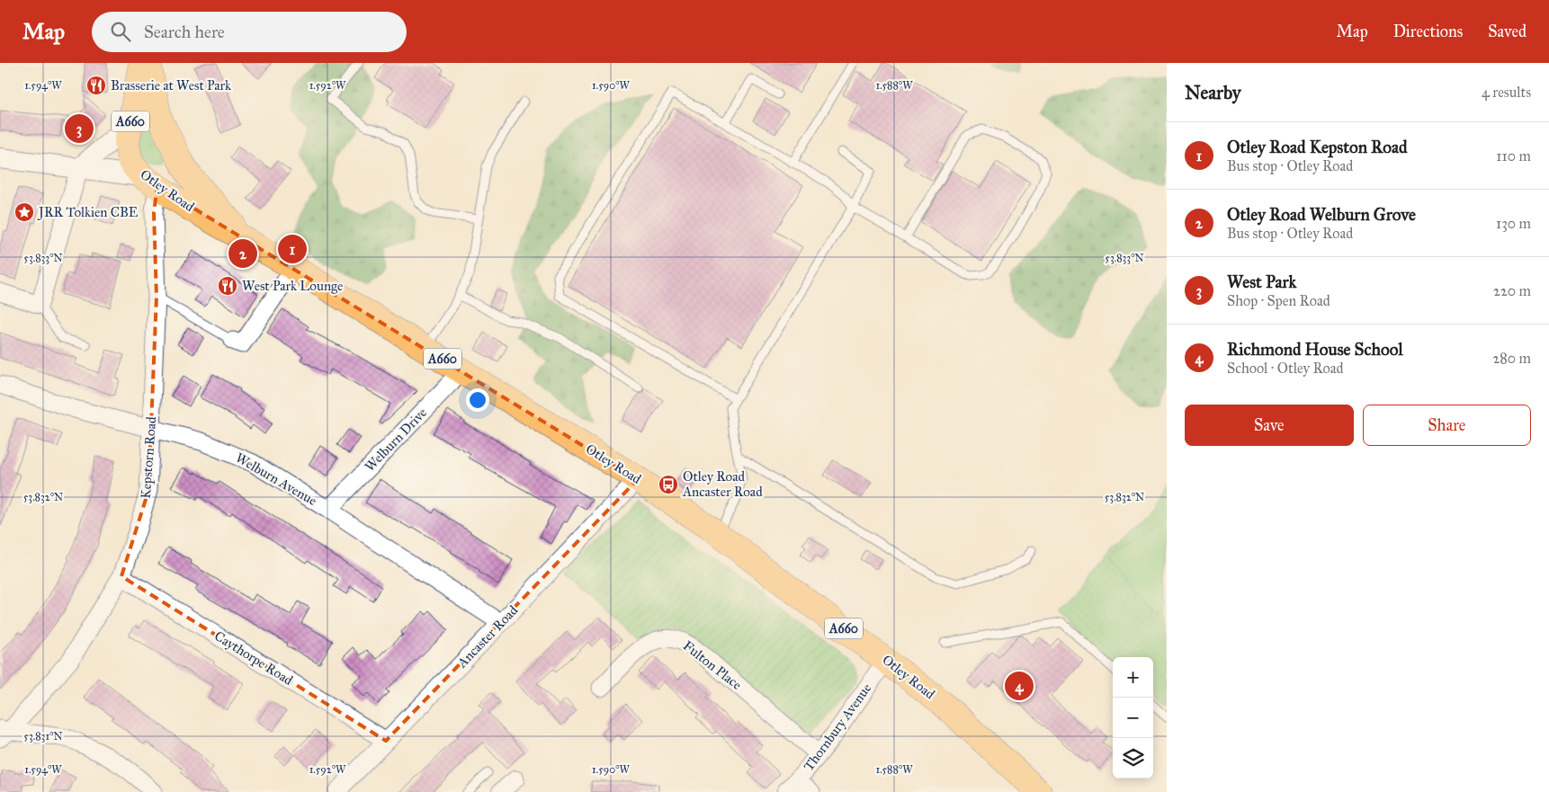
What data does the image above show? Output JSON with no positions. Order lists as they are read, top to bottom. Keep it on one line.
{"streets":{"highway":["A660","Otley Road"],"street":["Welburn Drive","Kepstorn Road","Welburn Avenue","Ancaster Road","Caythorpe Road","Fulton Place","Thornbury Avenue"]},"crossings":[["Otley Road","Welburn Drive"],["Otley Road","Kepstorn Road"],["Otley Road","Ancaster Road"],["Otley Road","Thornbury Avenue"],["Welburn Drive","Welburn Avenue"],["Kepstorn Road","Welburn Avenue"],["Kepstorn Road","Caythorpe Road"],["Welburn Avenue","Ancaster Road"],["Ancaster Road","Caythorpe Road"],["Fulton Place","Thornbury Avenue"]],"places":{"restaurant":["Brasserie at West Park","West Park Lounge"],"place":["JRR Tolkien CBE"],"bus stop":["Otley Road Ancaster Road"]},"page":{"header":"Map","search":"Search here","nav":["Map","Directions","Saved"],"heading":["Nearby","4 results"],"pins":["3","1","2","4"],"list":[{"mark":"1","name":"Otley Road Kepston Road","note":"Bus stop · Otley Road","value":"110 m"},{"mark":"2","name":"Otley Road Welburn Grove","note":"Bus stop · Otley Road","value":"130 m"},{"mark":"3","name":"West Park","note":"Shop · Spen Road","value":"220 m"},{"mark":"4","name":"Richmond House School","note":"School · Otley Road","value":"280 m"}],"buttons":["Save","Share"],"map_buttons":["+","−"]},"coordinates":["1.594°W","1.592°W","1.590°W","1.588°W","53.833°N","53.832°N","53.831°N"]}
